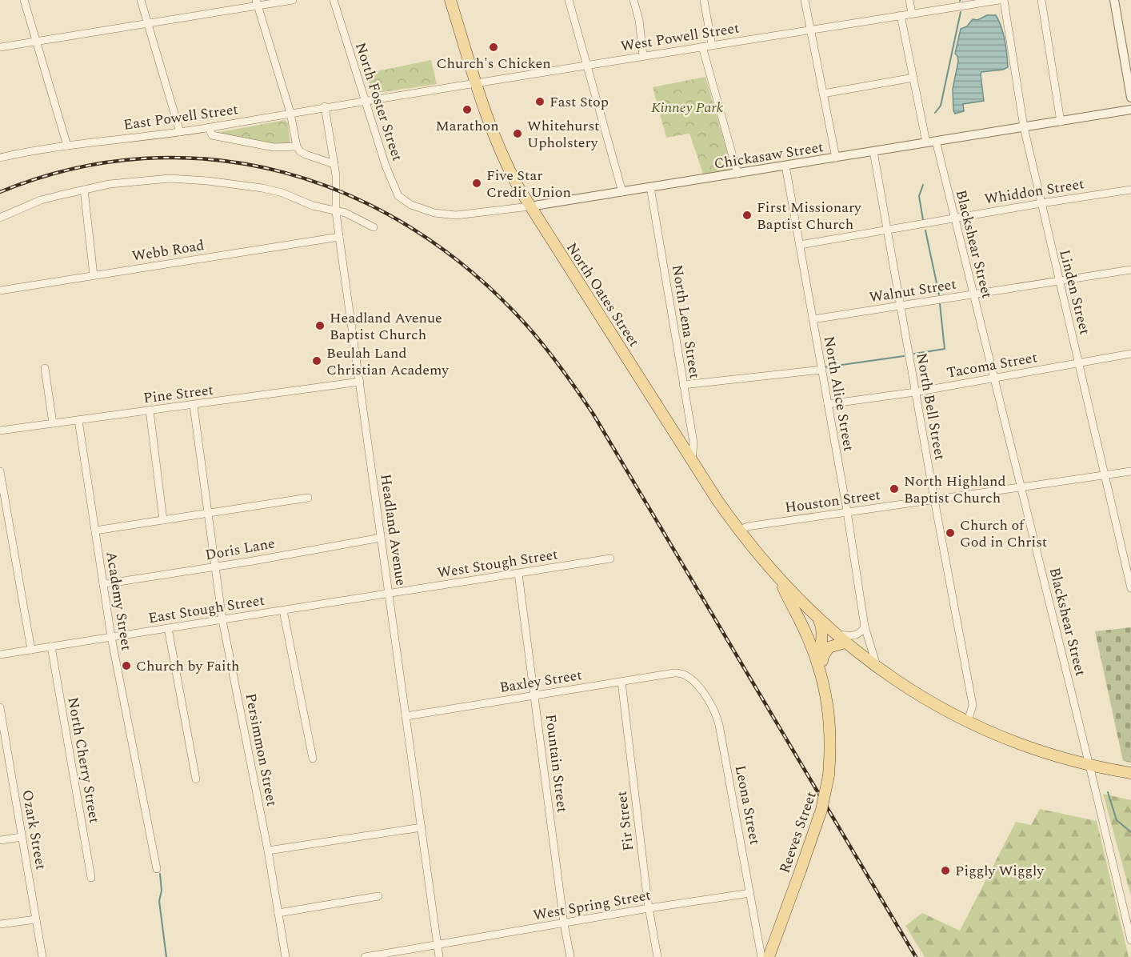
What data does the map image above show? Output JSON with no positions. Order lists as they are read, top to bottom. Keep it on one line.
{"streets":{"main road":["North Oates Street","Reeves Street"],"street":["West Powell Street","North Foster Street","East Powell Street","Chickasaw Street","Whiddon Street","Blackshear Street","Webb Road","Walnut Street","Linden Street","North Lena Street","Tacoma Street","Pine Street","North Alice Street","North Bell Street","Houston Street","Headland Avenue","Doris Lane","West Stough Street","Academy Street","East Stough Street","Baxley Street","Persimmon Street","North Cherry Street","Fountain Street","Leona Street","Fir Street","Ozark Street","West Spring Street"]},"crossings":[["West Powell Street","North Foster Street"],["West Powell Street","East Powell Street"],["West Powell Street","North Oates Street"],["North Foster Street","East Powell Street"],["North Foster Street","Chickasaw Street"],["East Powell Street","Headland Avenue"],["Chickasaw Street","Blackshear Street"],["Chickasaw Street","Linden Street"],["Chickasaw Street","North Oates Street"],["Chickasaw Street","North Lena Street"],["Chickasaw Street","North Alice Street"],["Chickasaw Street","North Bell Street"],["Whiddon Street","Blackshear Street"],["Whiddon Street","Linden Street"],["Whiddon Street","North Alice Street"],["Whiddon Street","North Bell Street"],["Blackshear Street","Walnut Street"],["Blackshear Street","Tacoma Street"],["Blackshear Street","Houston Street"],["Webb Road","Headland Avenue"],["Walnut Street","Linden Street"],["Walnut Street","North Alice Street"],["Walnut Street","North Bell Street"],["Linden Street","Tacoma Street"],["Linden Street","Houston Street"],["North Oates Street","North Lena Street"],["North Oates Street","Houston Street"],["North Oates Street","Reeves Street"],["Tacoma Street","North Alice Street"],["Tacoma Street","North Bell Street"],["Pine Street","Headland Avenue"],["Pine Street","Academy Street"],["Pine Street","Persimmon Street"],["North Alice Street","Houston Street"],["North Bell Street","Houston Street"],["Headland Avenue","Doris Lane"],["Headland Avenue","West Stough Street"],["Headland Avenue","East Stough Street"],["Headland Avenue","Baxley Street"],["Headland Avenue","West Spring Street"],["Doris Lane","Academy Street"],["Doris Lane","Persimmon Street"],["West Stough Street","East Stough Street"],["West Stough Street","Fountain Street"],["Academy Street","East Stough Street"],["East Stough Street","Persimmon Street"],["East Stough Street","North Cherry Street"],["Baxley Street","Fountain Street"],["Baxley Street","Leona Street"],["Baxley Street","Fir Street"],["Fountain Street","West Spring Street"],["Leona Street","West Spring Street"],["Fir Street","West Spring Street"]],"parks":["Kinney Park"],"places":["Church's Chicken","Fast Stop","Marathon","Whitehurst Upholstery","Five Star Credit Union","First Missionary Baptist Church","Headland Avenue Baptist Church","Beulah Land Christian Academy","North Highland Baptist Church","Church of God in Christ","Church by Faith","Piggly Wiggly"]}
